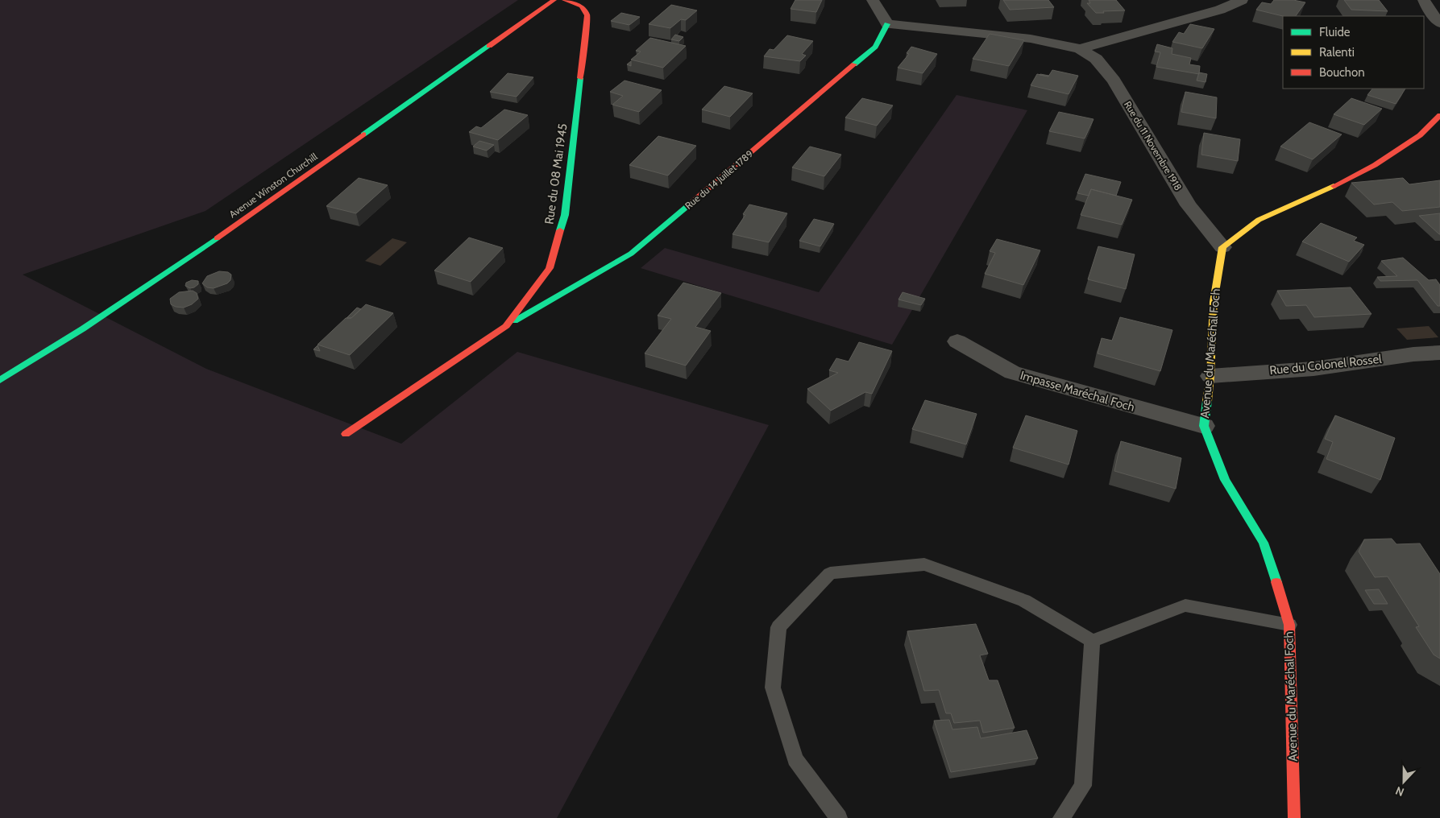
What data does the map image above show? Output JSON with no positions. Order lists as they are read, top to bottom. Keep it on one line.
{"streets":{"street":["Rue du 11 Novembre 1918","Rue du 08 Mai 1945","Rue du 14 Juillet 1789","Avenue Winston Churchill","Avenue du Maréchal Foch","Rue du Colonel Rossel","Impasse Maréchal Foch"]},"crossings":[["Rue du 11 Novembre 1918","Rue du 14 Juillet 1789"],["Rue du 11 Novembre 1918","Avenue du Maréchal Foch"],["Rue du 08 Mai 1945","Rue du 14 Juillet 1789"],["Avenue du Maréchal Foch","Rue du Colonel Rossel"],["Avenue du Maréchal Foch","Impasse Maréchal Foch"]],"legend":["Fluide","Ralenti","Bouchon"],"north":"bottom"}
